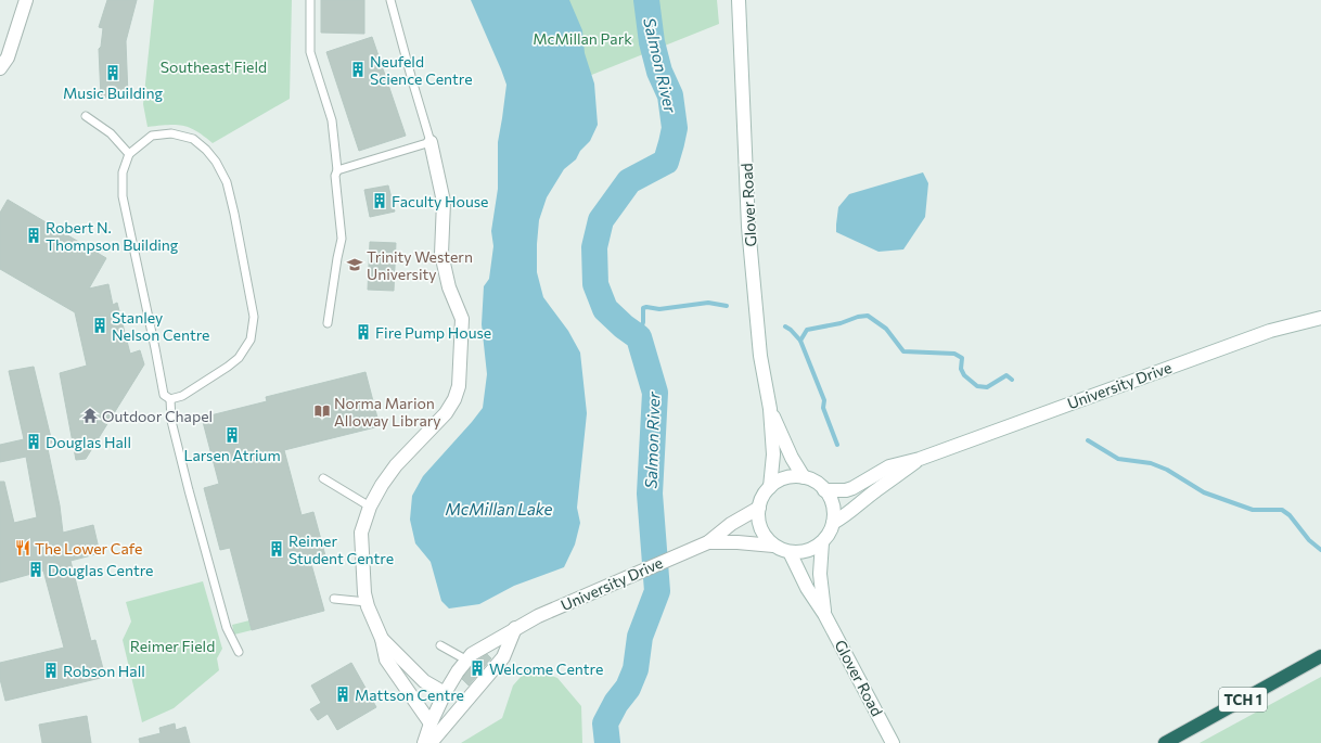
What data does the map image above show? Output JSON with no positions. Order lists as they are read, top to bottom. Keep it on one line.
{"streets":{"highway":["TCH 1"],"street":["Glover Road","University Drive"]},"crossings":[["Glover Road","University Drive"]],"water":["Salmon River","McMillan Lake"],"parks":["McMillan Park","Southeast Field","Reimer Field"],"places":{"building":["Neufeld Science Centre","Music Building","Faculty House","Robert N. Thompson Building","Stanley Nelson Centre","Fire Pump House","Larsen Atrium","Douglas Hall","Reimer Student Centre","Douglas Centre","Welcome Centre","Robson Hall","Mattson Centre"],"school or university":["Trinity Western University"],"library":["Norma Marion Alloway Library"],"temple":["Outdoor Chapel"],"restaurant":["The Lower Cafe"]}}
